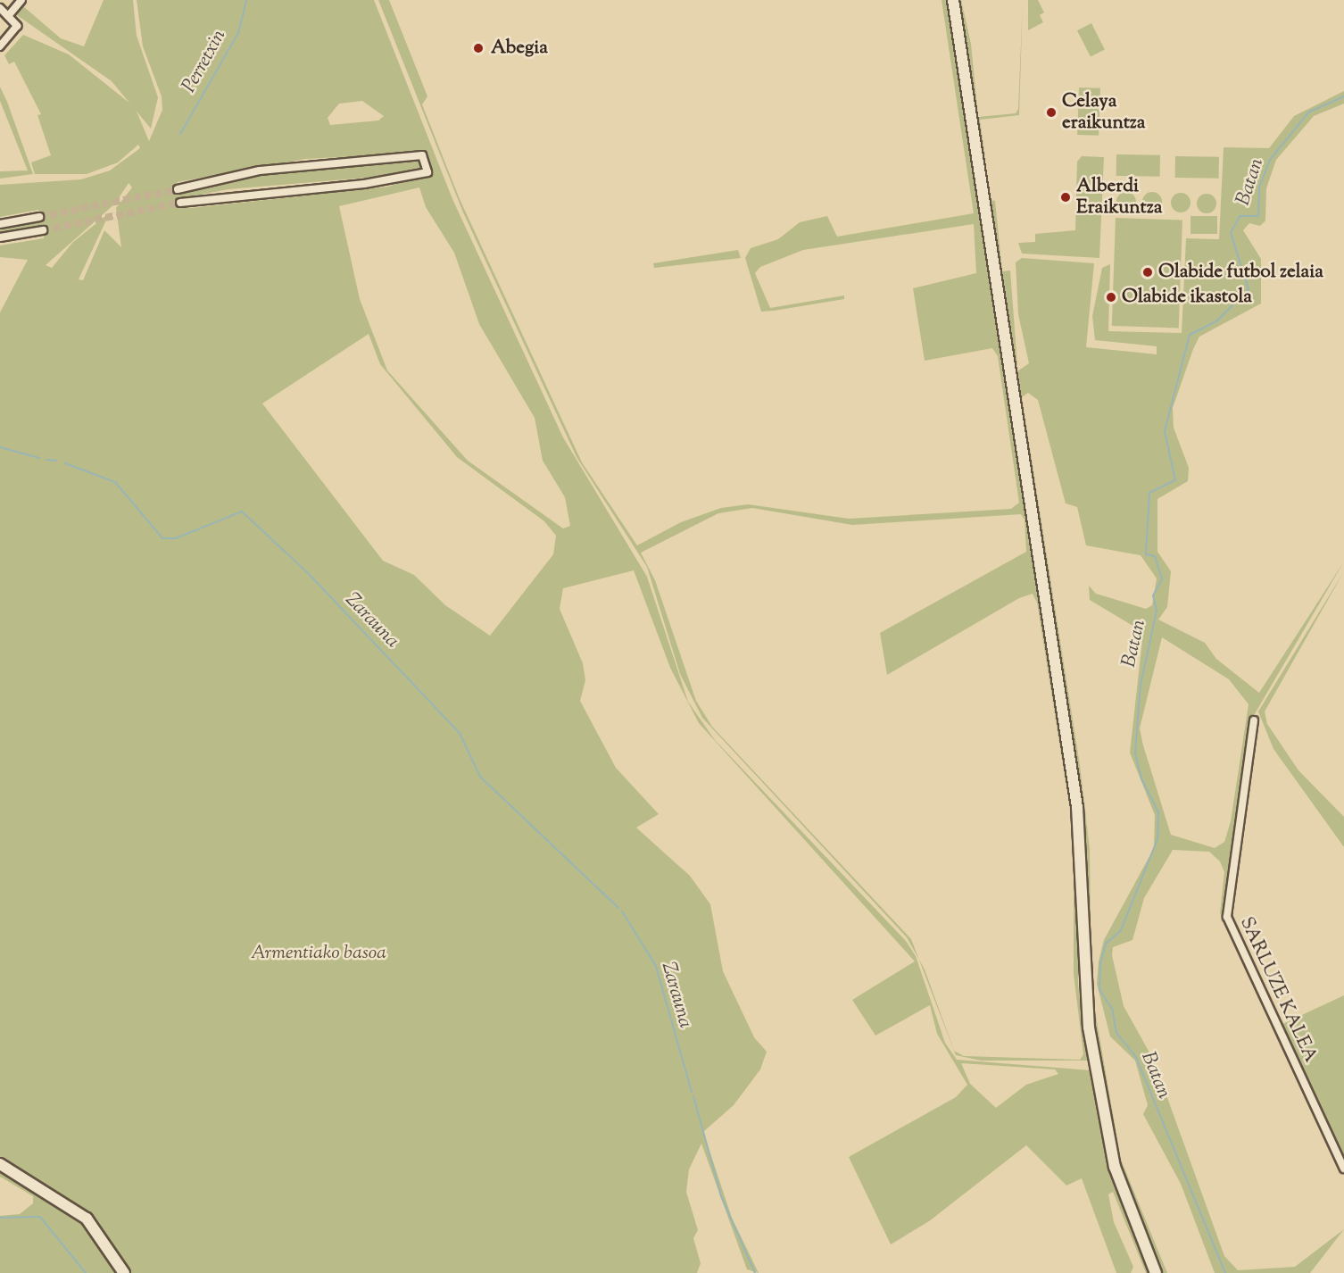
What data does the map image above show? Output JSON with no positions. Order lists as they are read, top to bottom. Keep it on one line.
{"streets":{"street":["SARLUZE KALEA"]},"water":["Perretxin","Batan","Zarauna"],"parks":["Armentiako basoa"],"places":["Abegia","Celaya eraikuntza","Alberdi Eraikuntza","Olabide futbol zelaia","Olabide ikastola"]}
